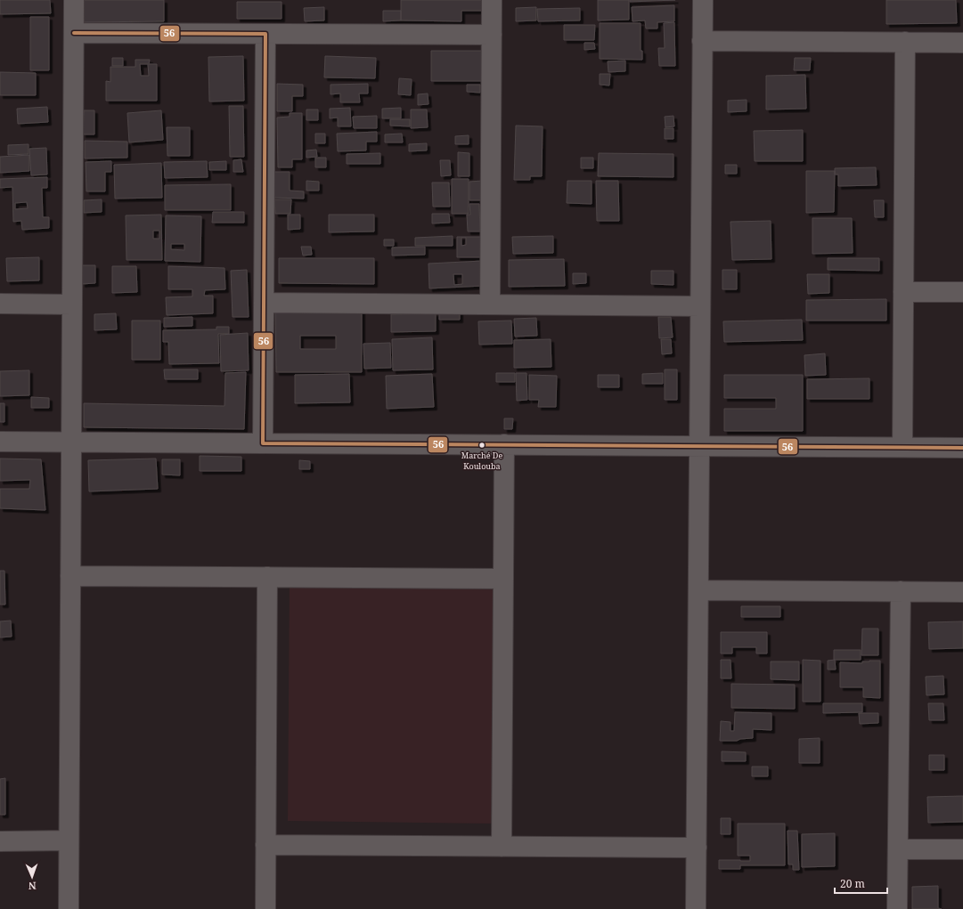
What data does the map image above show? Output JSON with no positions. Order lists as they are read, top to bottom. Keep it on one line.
{"places":["Marché De Koulouba"],"lines":["transit line 56"],"scale_bar":"20 m","north":"bottom"}
